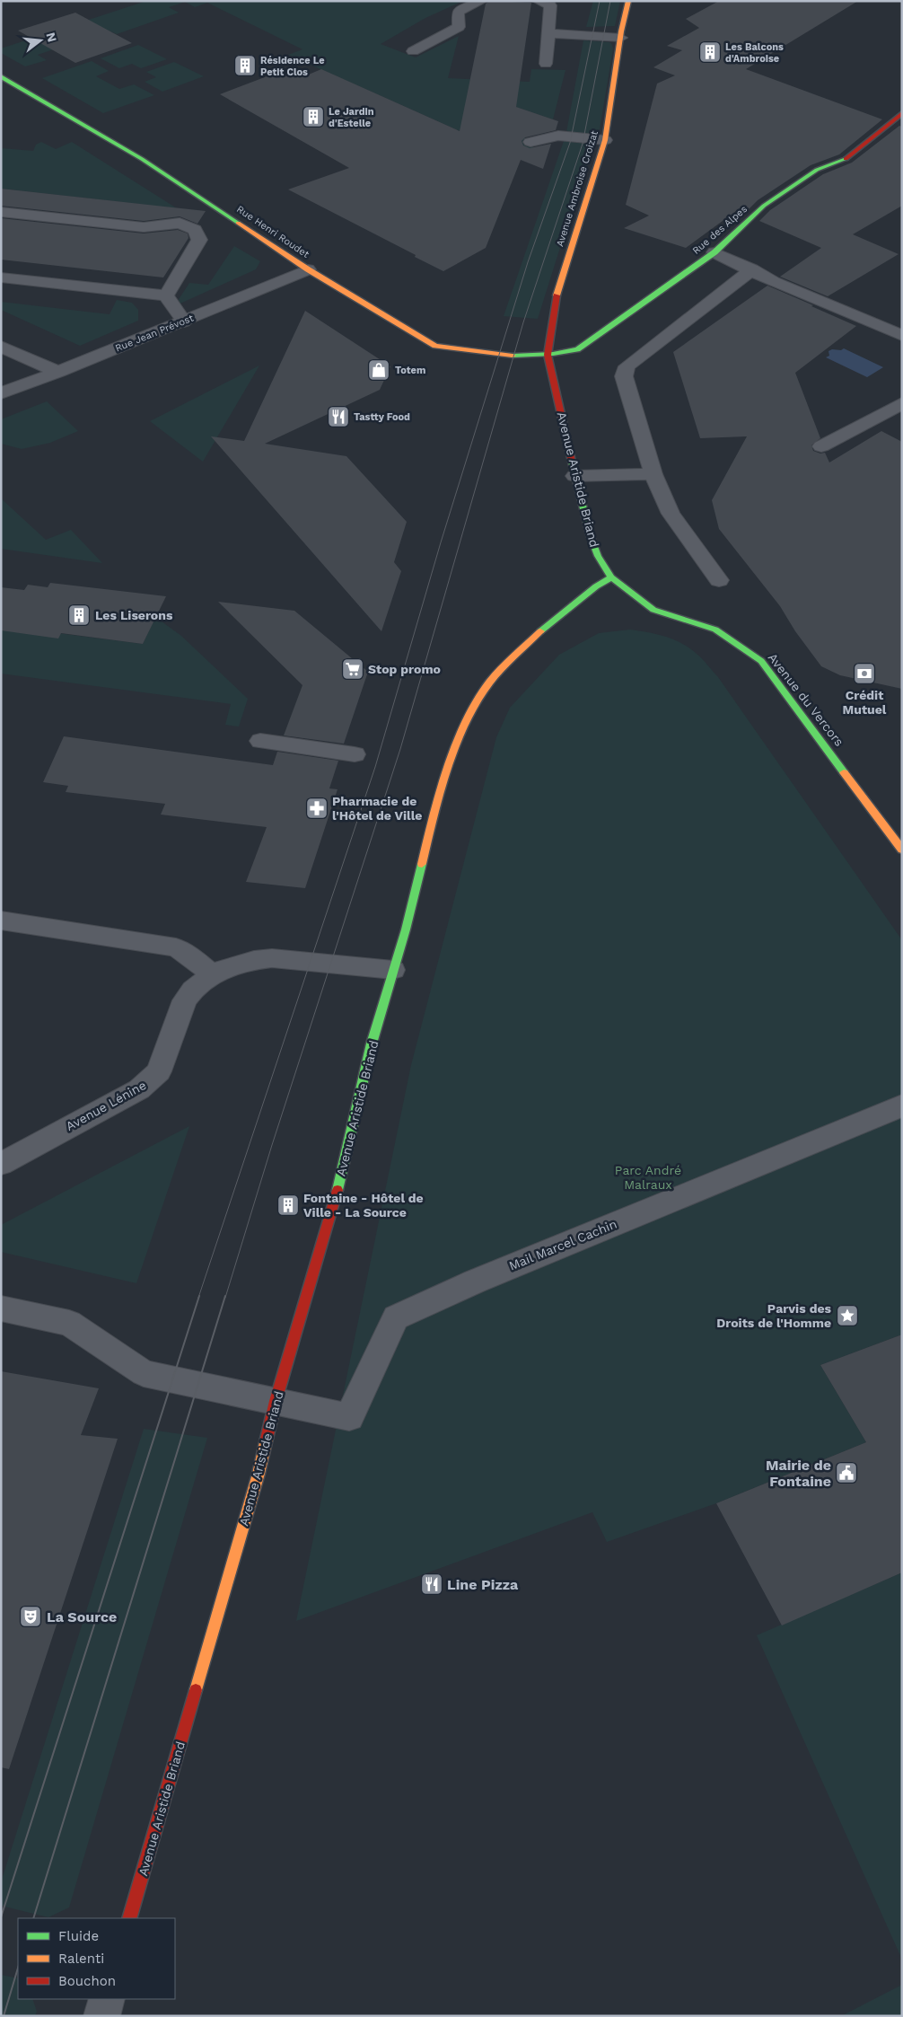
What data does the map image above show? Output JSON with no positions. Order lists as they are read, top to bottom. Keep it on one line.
{"streets":{"street":["Avenue Ambroise Croizat","Rue des Alpes","Rue Henri Roudet","Rue Jean Prévost","Avenue Aristide Briand","Avenue du Vercors","Avenue Lénine","Mail Marcel Cachin"]},"crossings":[["Avenue Ambroise Croizat","Rue des Alpes"],["Avenue Ambroise Croizat","Rue Henri Roudet"],["Avenue Ambroise Croizat","Avenue Aristide Briand"],["Rue des Alpes","Rue Henri Roudet"],["Rue des Alpes","Avenue Aristide Briand"],["Rue Henri Roudet","Rue Jean Prévost"],["Rue Henri Roudet","Avenue Aristide Briand"],["Avenue Aristide Briand","Avenue du Vercors"],["Avenue Aristide Briand","Avenue Lénine"],["Avenue Aristide Briand","Mail Marcel Cachin"]],"parks":["Parc André Malraux"],"places":{"building":["Les Balcons d'Ambroise","Résidence Le Petit Clos","Le Jardin d'Estelle","Les Liserons","Fontaine - Hôtel de Ville - La Source"],"shop":["Totem"],"restaurant":["Tastty Food","Line Pizza"],"supermarket":["Stop promo"],"bank":["Crédit Mutuel"],"pharmacy":["Pharmacie de l'Hôtel de Ville"],"place":["Parvis des Droits de l'Homme"],"public building":["Mairie de Fontaine"],"theatre":["La Source"]},"legend":["Fluide","Ralenti","Bouchon"],"north":"right"}
